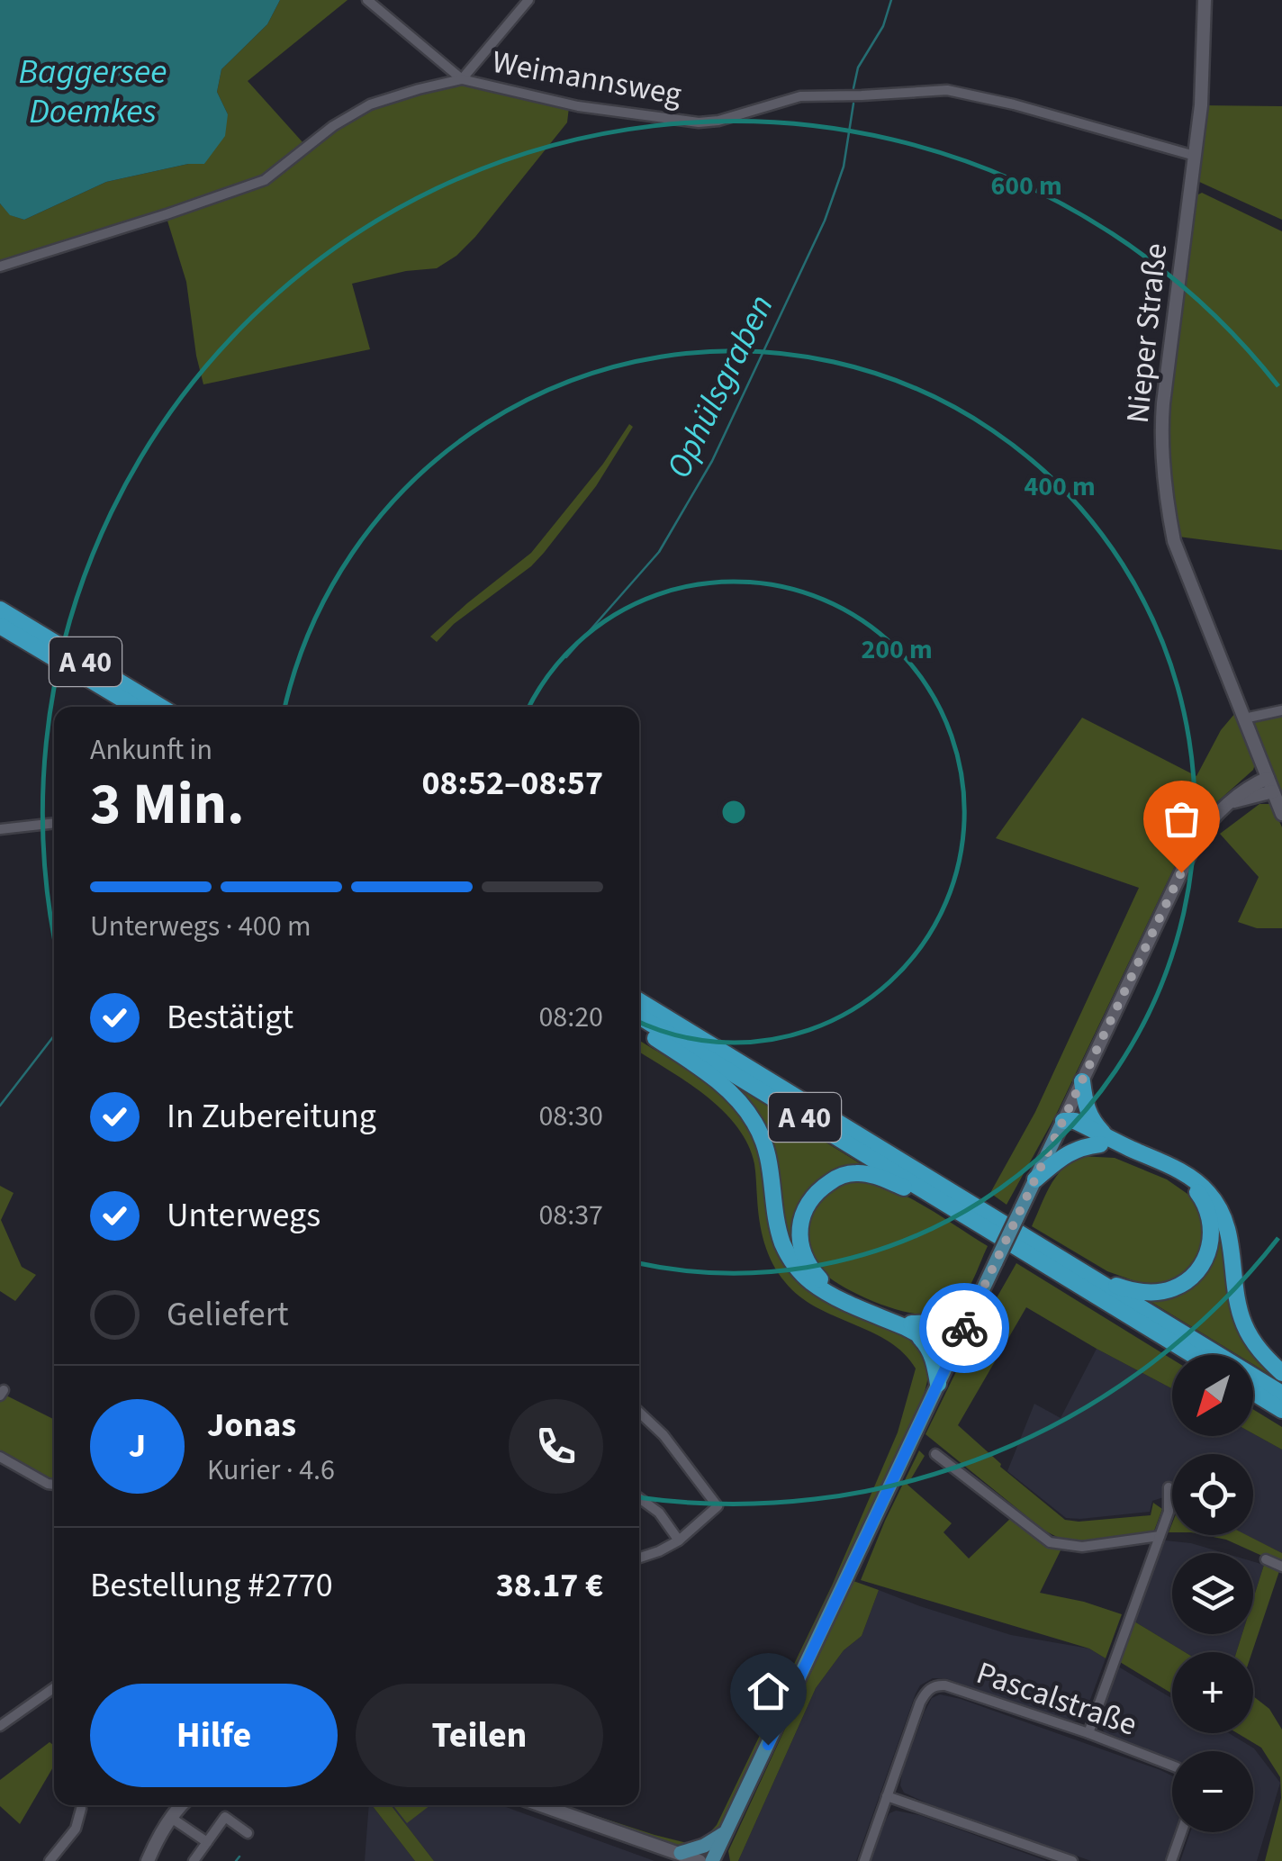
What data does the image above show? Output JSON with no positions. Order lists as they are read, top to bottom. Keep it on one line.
{"streets":{"highway":["A 40"],"main road":["Nieper Straße"],"street":["Weimannsweg","Pascalstraße"]},"crossings":[["Weimannsweg","Nieper Straße"]],"water":["Baggersee Doemkes","Ophülsgraben"],"north":"bottom left","page":{"heading":["3 Min.","Ankunft in","08:52–08:57"],"panel":["Jonas","Kurier · 4.6","Bestellung #2770","38.17 €"],"bar":"Unterwegs · 400 m","list":[["Bestätigt","08:20"],["In Zubereitung","08:30"],["Unterwegs","08:37"],"Geliefert"],"map_buttons":["+","−"],"round":"J","buttons":["Hilfe","Teilen"]},"rings":["600 m","400 m","200 m"]}
